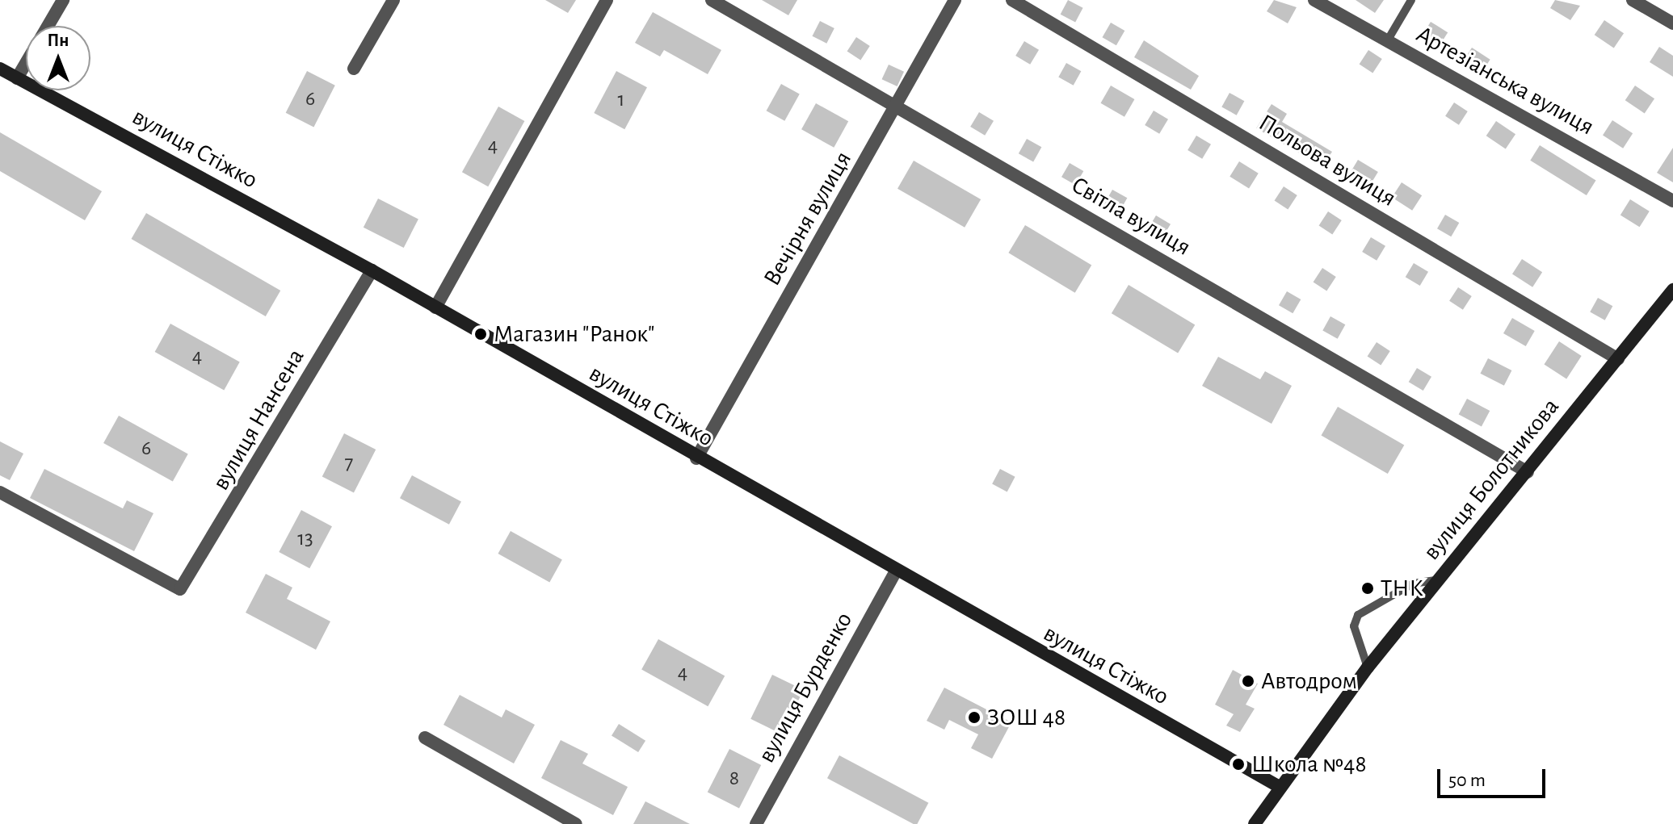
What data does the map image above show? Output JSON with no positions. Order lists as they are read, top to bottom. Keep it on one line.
{"streets":{"street":["Артезіанська вулиця","вулиця Стіжко","Польова вулиця","Світла вулиця","Вечірня вулиця","вулиця Нансена","вулиця Болотникова","вулиця Бурденко"]},"crossings":[["вулиця Стіжко","Вечірня вулиця"],["вулиця Стіжко","вулиця Нансена"],["вулиця Стіжко","вулиця Болотникова"],["вулиця Стіжко","вулиця Бурденко"],["Польова вулиця","вулиця Болотникова"],["Світла вулиця","Вечірня вулиця"],["Світла вулиця","вулиця Болотникова"]],"places":["Магазин \"Ранок\"","ТНК","Автодром","ЗОШ 48","Школа №48"],"house_numbers":["6","1","4","4","6","7","13","4","8"],"scale_bar":"50 m","north":"top"}
